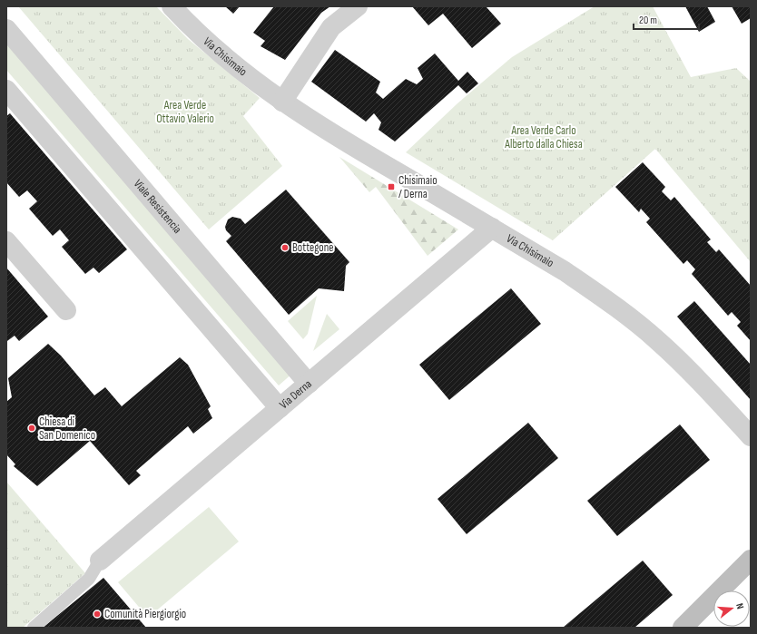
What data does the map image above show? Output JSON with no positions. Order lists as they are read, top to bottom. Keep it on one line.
{"streets":{"street":["Via Chisimaio","Viale Resistencia","Via Derna"]},"crossings":[["Via Chisimaio","Via Derna"],["Viale Resistencia","Via Derna"]],"parks":["Area Verde Ottavio Valerio","Area Verde Carlo Alberto dalla Chiesa"],"places":{"transit":["Chisimaio / Derna"],"other":["Bottegone","Chiesa di San Domenico","Comunità Piergiorgio"]},"scale_bar":"20 m","north":"right"}
